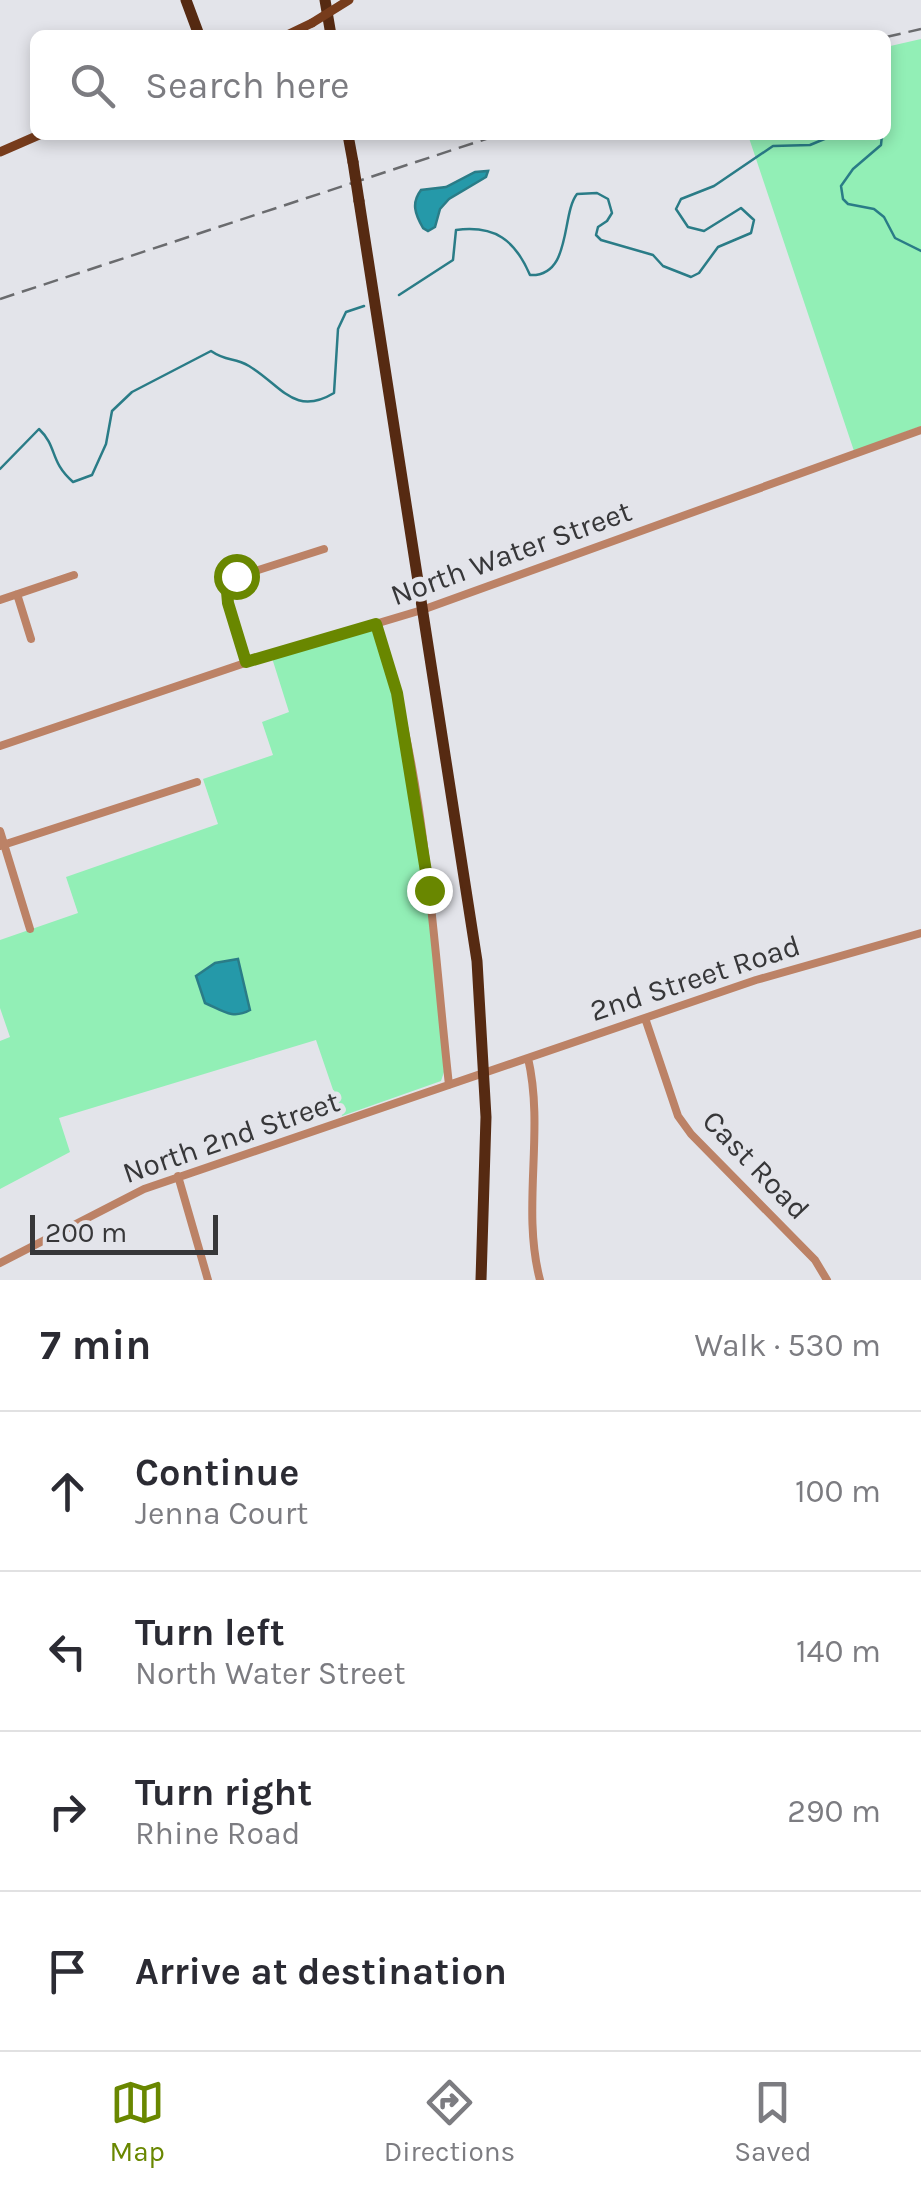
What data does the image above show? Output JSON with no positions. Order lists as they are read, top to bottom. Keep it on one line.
{"streets":{"street":["North Water Street","2nd Street Road","North 2nd Street","Cast Road"]},"crossings":[["2nd Street Road","North 2nd Street"],["2nd Street Road","Cast Road"]],"scale_bar":"200 m","page":{"search":"Search here","scale":"200 m","heading":["7 min","Walk · 530 m"],"list":[["Continue","Jenna Court","100 m"],["Turn left","North Water Street","140 m"],["Turn right","Rhine Road","290 m"],"Arrive at destination"],"nav":["Map","Directions","Saved"]}}
